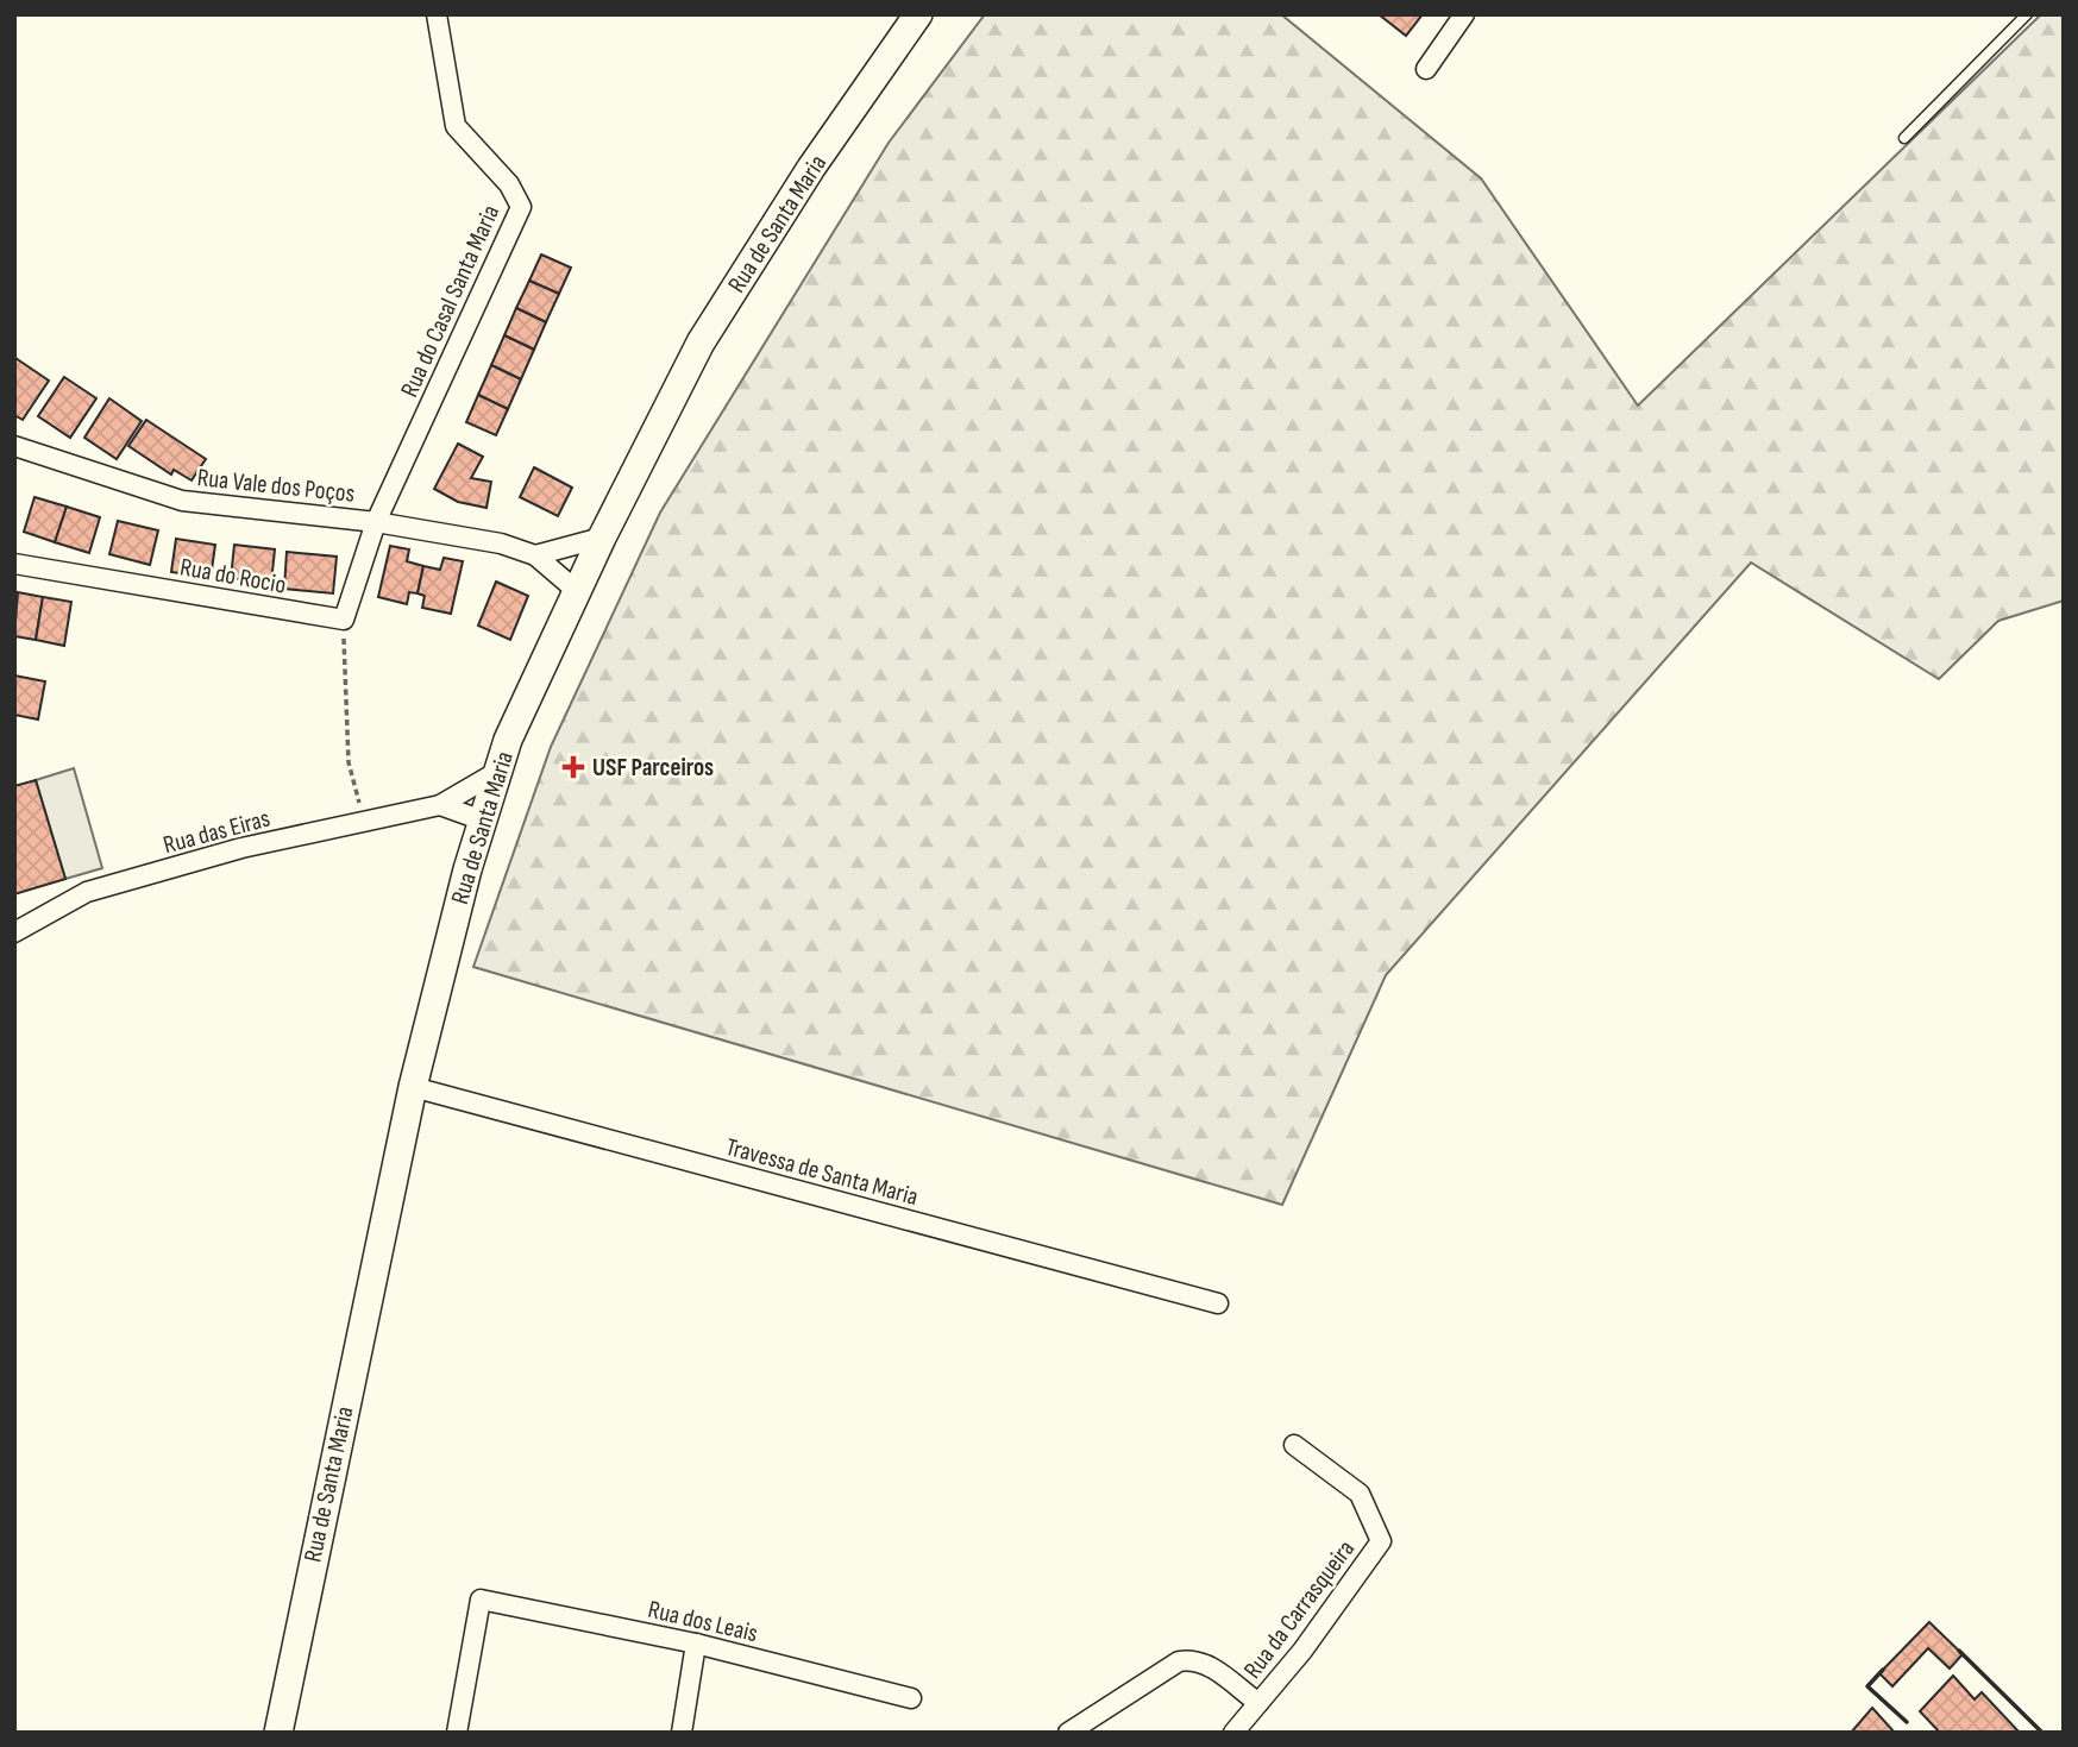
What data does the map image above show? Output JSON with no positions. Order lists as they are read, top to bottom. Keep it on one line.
{"streets":{"street":["Rua de Santa Maria","Rua do Casal Santa Maria","Rua Vale dos Poços","Rua do Rocio","Rua das Eiras","Travessa de Santa Maria","Rua da Carrasqueira","Rua dos Leais"]},"crossings":[["Rua de Santa Maria","Rua Vale dos Poços"],["Rua de Santa Maria","Rua das Eiras"],["Rua de Santa Maria","Travessa de Santa Maria"],["Rua do Casal Santa Maria","Rua Vale dos Poços"]],"places":{"health":["USF Parceiros"]}}
